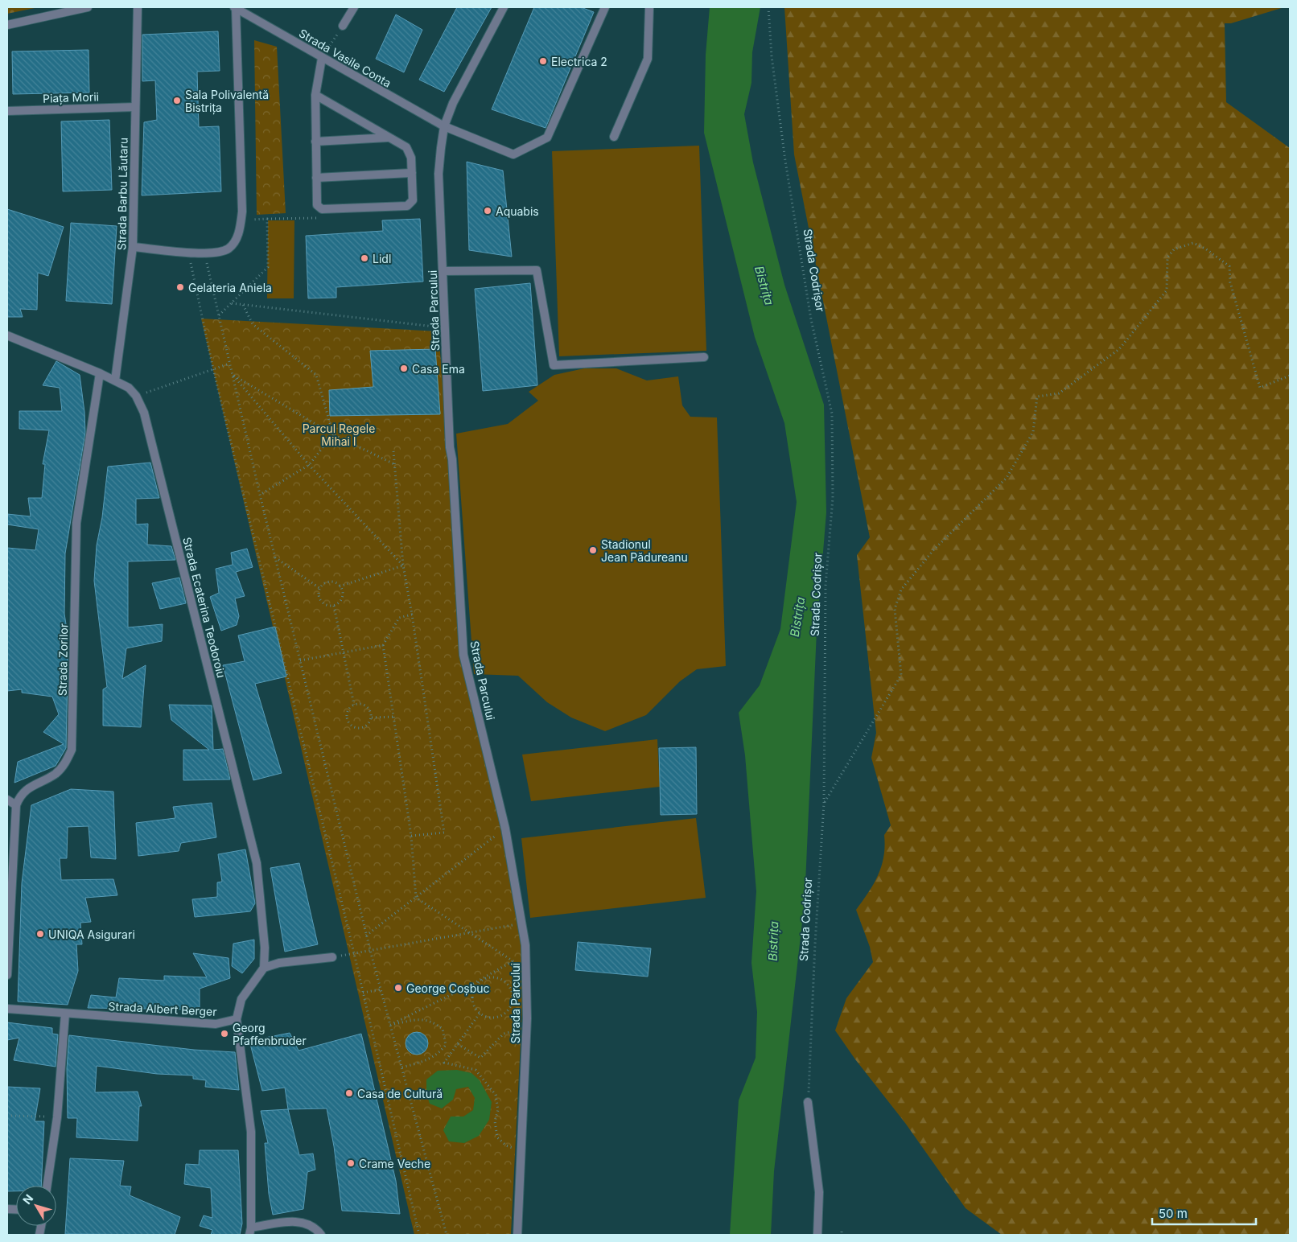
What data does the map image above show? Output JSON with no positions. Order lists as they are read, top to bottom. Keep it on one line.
{"streets":{"street":["Strada Vasile Conta","Piața Morii","Strada Barbu Lăutaru","Strada Parcului","Strada Ecaterina Teodoroiu","Strada Zorilor","Strada Albert Berger"],"path":["Strada Codrișor"]},"crossings":[["Strada Vasile Conta","Strada Barbu Lăutaru"],["Strada Vasile Conta","Strada Parcului"],["Piața Morii","Strada Barbu Lăutaru"],["Strada Barbu Lăutaru","Strada Ecaterina Teodoroiu"],["Strada Ecaterina Teodoroiu","Strada Zorilor"]],"water":["Bistrița"],"parks":["Parcul Regele Mihai I"],"places":["Electrica 2","Sala Polivalentă Bistrița","Aquabis","Lidl","Gelateria Aniela","Casa Ema","Stadionul Jean Pădureanu","UNIQA Asigurari","George Coșbuc","Georg Pfaffenbruder","Casa de Cultură","Crame Veche"],"scale_bar":"50 m","north":"top left"}
